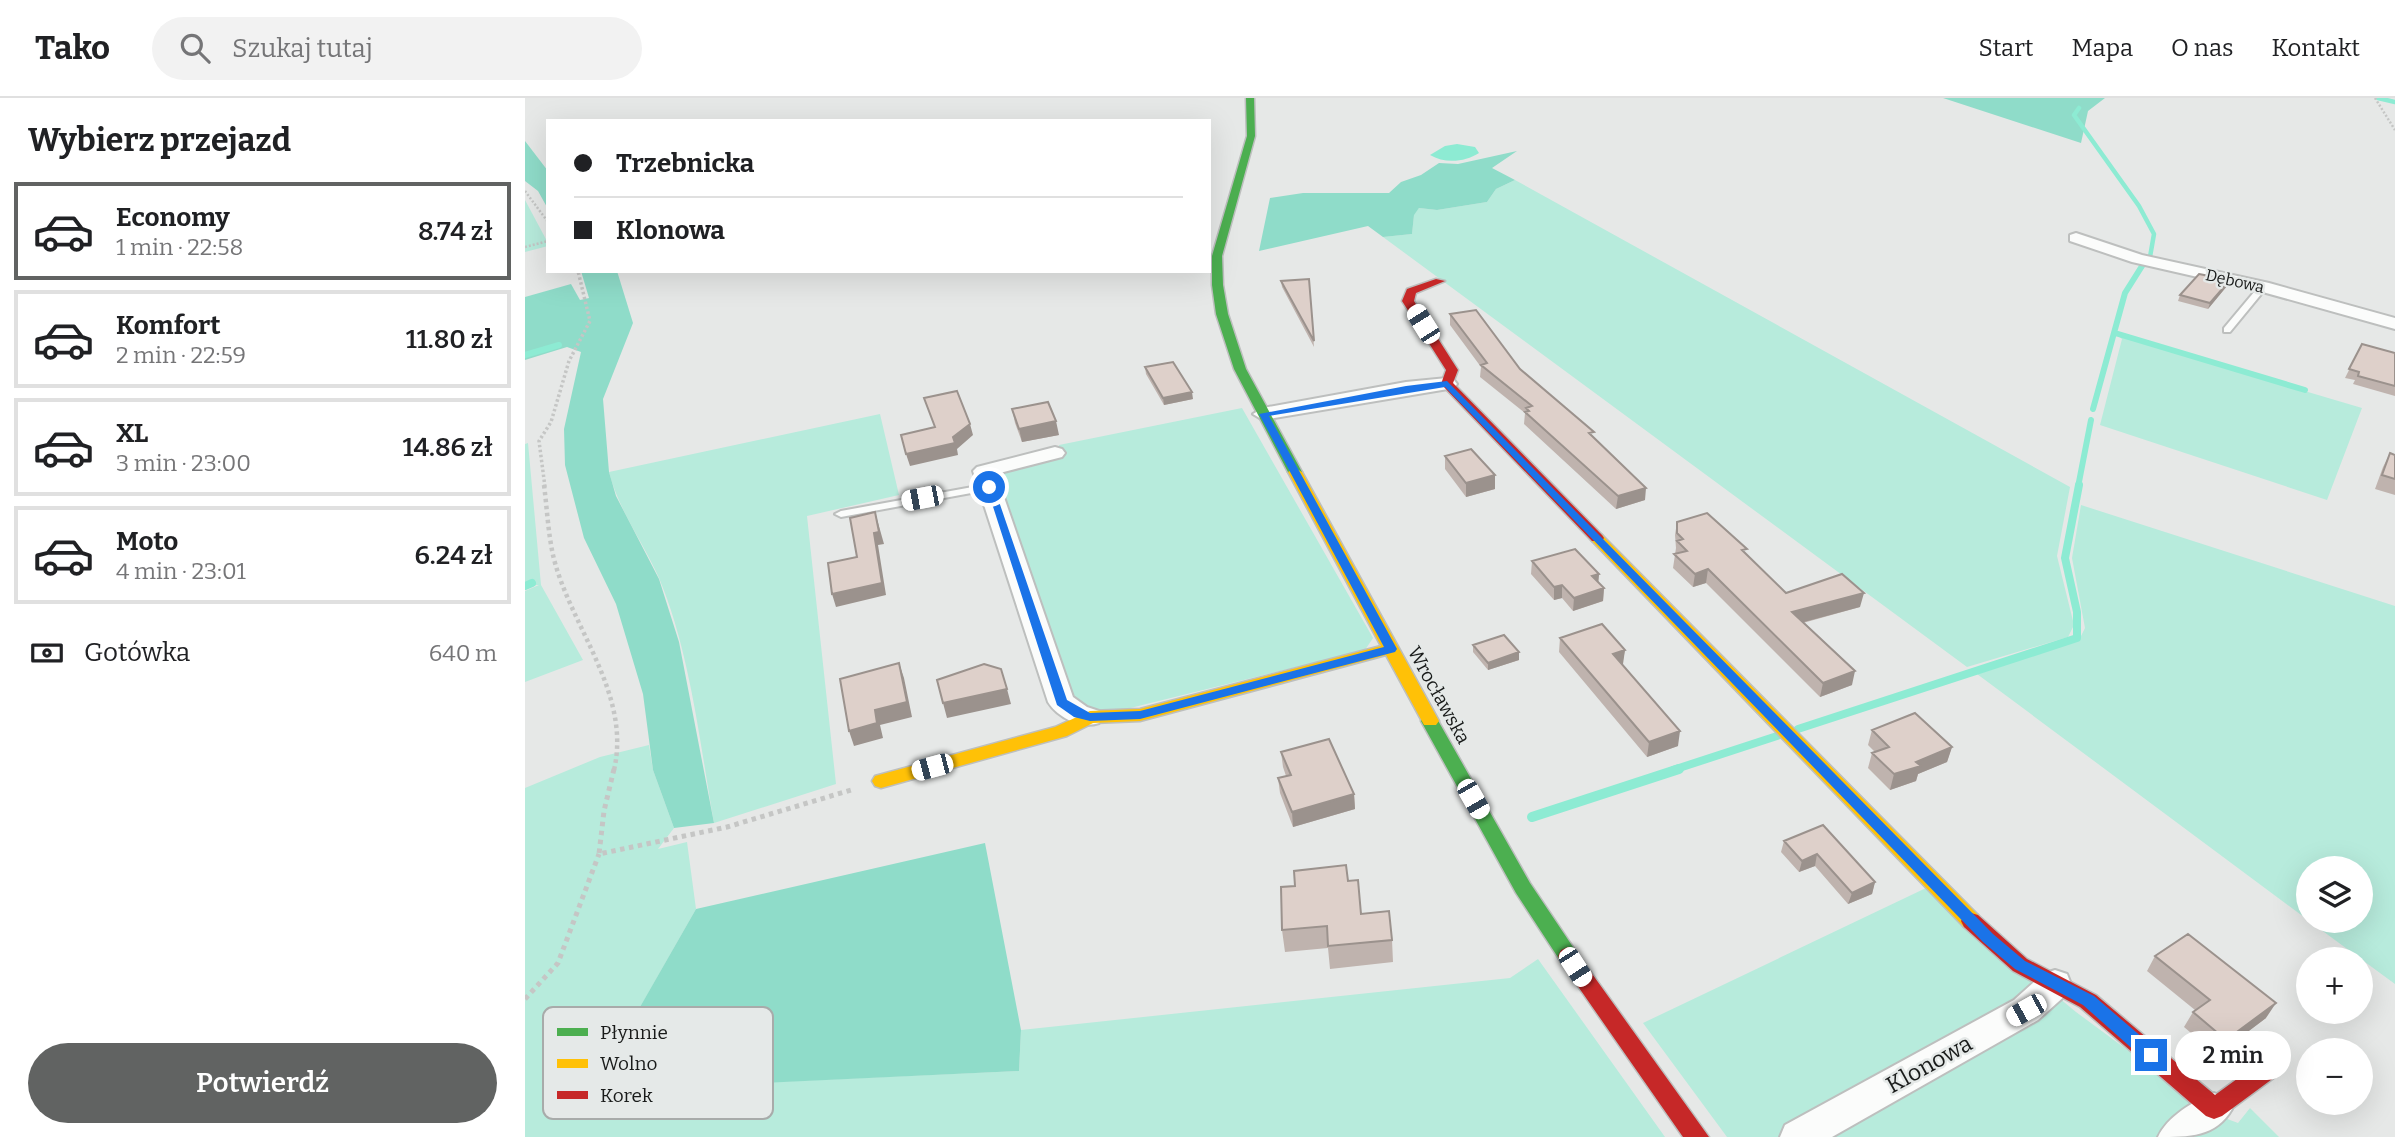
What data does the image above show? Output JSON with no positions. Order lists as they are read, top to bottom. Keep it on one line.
{"streets":{"street":["Dębowa","Wrocławska","Klonowa"]},"legend":["Płynnie","Wolno","Korek"],"page":{"header":"Tako","search":"Szukaj tutaj","nav":["Start","Mapa","O nas","Kontakt"],"heading":"Wybierz przejazd","banner":["Trzebnicka","Klonowa"],"list":[{"name":"Economy","note":"1 min · 22:58","value":"8.74 zł"},{"name":"Komfort","note":"2 min · 22:59","value":"11.80 zł"},{"name":"XL","note":"3 min · 23:00","value":"14.86 zł"},{"name":"Moto","note":"4 min · 23:01","value":"6.24 zł"}],"pay":["Gotówka","640 m"],"map_buttons":["+","−"],"buttons":"Potwierdź","bubble":"2 min"}}
